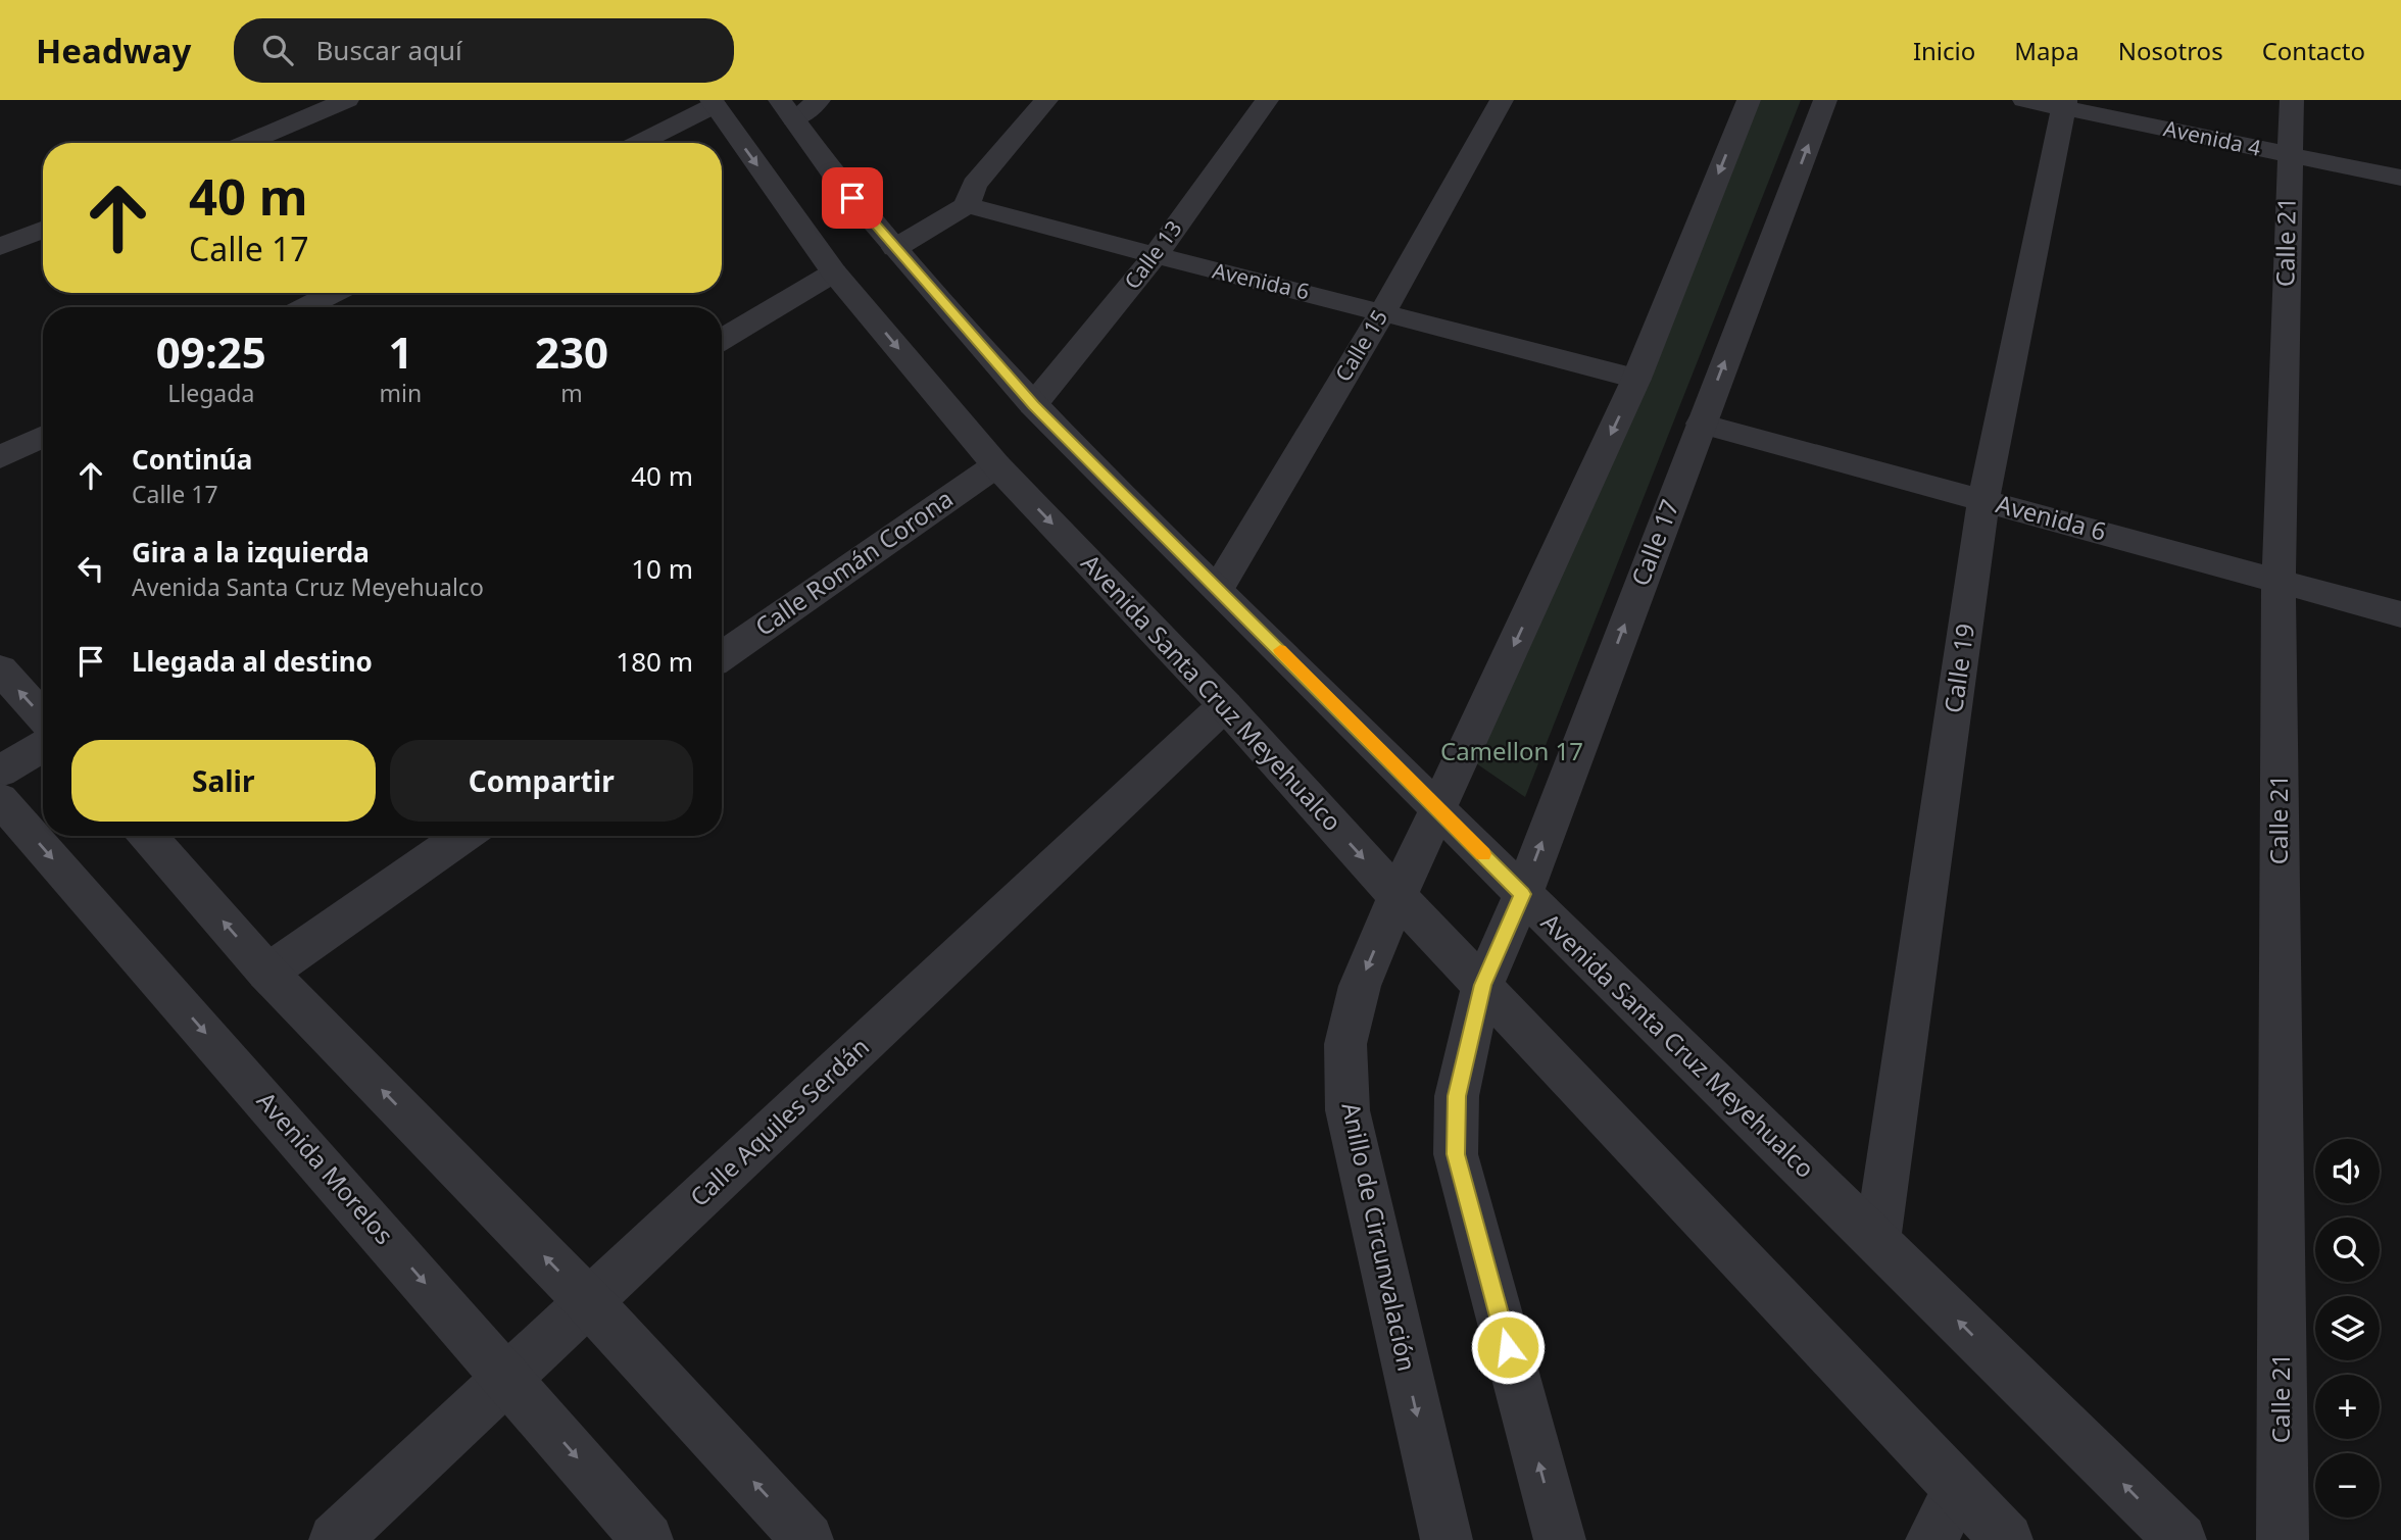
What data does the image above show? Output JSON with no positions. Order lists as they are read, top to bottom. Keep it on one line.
{"streets":{"street":["Avenida 4","Calle 21","Calle 13","Avenida 6","Calle 15","Calle 17","Calle Román Corona","Calle 19","Avenida Santa Cruz Meyehualco","Calle Aquiles Serdán","Avenida Morelos","Anillo de Circunvalación"]},"crossings":[["Avenida 4","Calle 21"],["Avenida 4","Calle 19"],["Calle 21","Avenida 6"],["Calle 13","Avenida 6"],["Calle 13","Avenida Santa Cruz Meyehualco"],["Avenida 6","Calle 15"],["Avenida 6","Calle 17"],["Avenida 6","Calle 19"],["Calle 15","Avenida Santa Cruz Meyehualco"],["Calle 17","Avenida Santa Cruz Meyehualco"],["Calle Román Corona","Avenida Santa Cruz Meyehualco"],["Calle 19","Avenida Santa Cruz Meyehualco"],["Avenida Santa Cruz Meyehualco","Calle Aquiles Serdán"],["Avenida Santa Cruz Meyehualco","Anillo de Circunvalación"],["Calle Aquiles Serdán","Avenida Morelos"]],"parks":["Camellon 17"],"page":{"header":"Headway","search":"Buscar aquí","nav":["Inicio","Mapa","Nosotros","Contacto"],"turn":["40 m","Calle 17"],"eta":["09:25","Llegada","1","min","230","m"],"list":[{"name":"Continúa","note":"Calle 17","value":"40 m"},{"name":"Gira a la izquierda","note":"Avenida Santa Cruz Meyehualco","value":"10 m"},{"name":"Llegada al destino","value":"180 m"}],"buttons":["Salir","Compartir"],"map_buttons":["+","−"]}}
